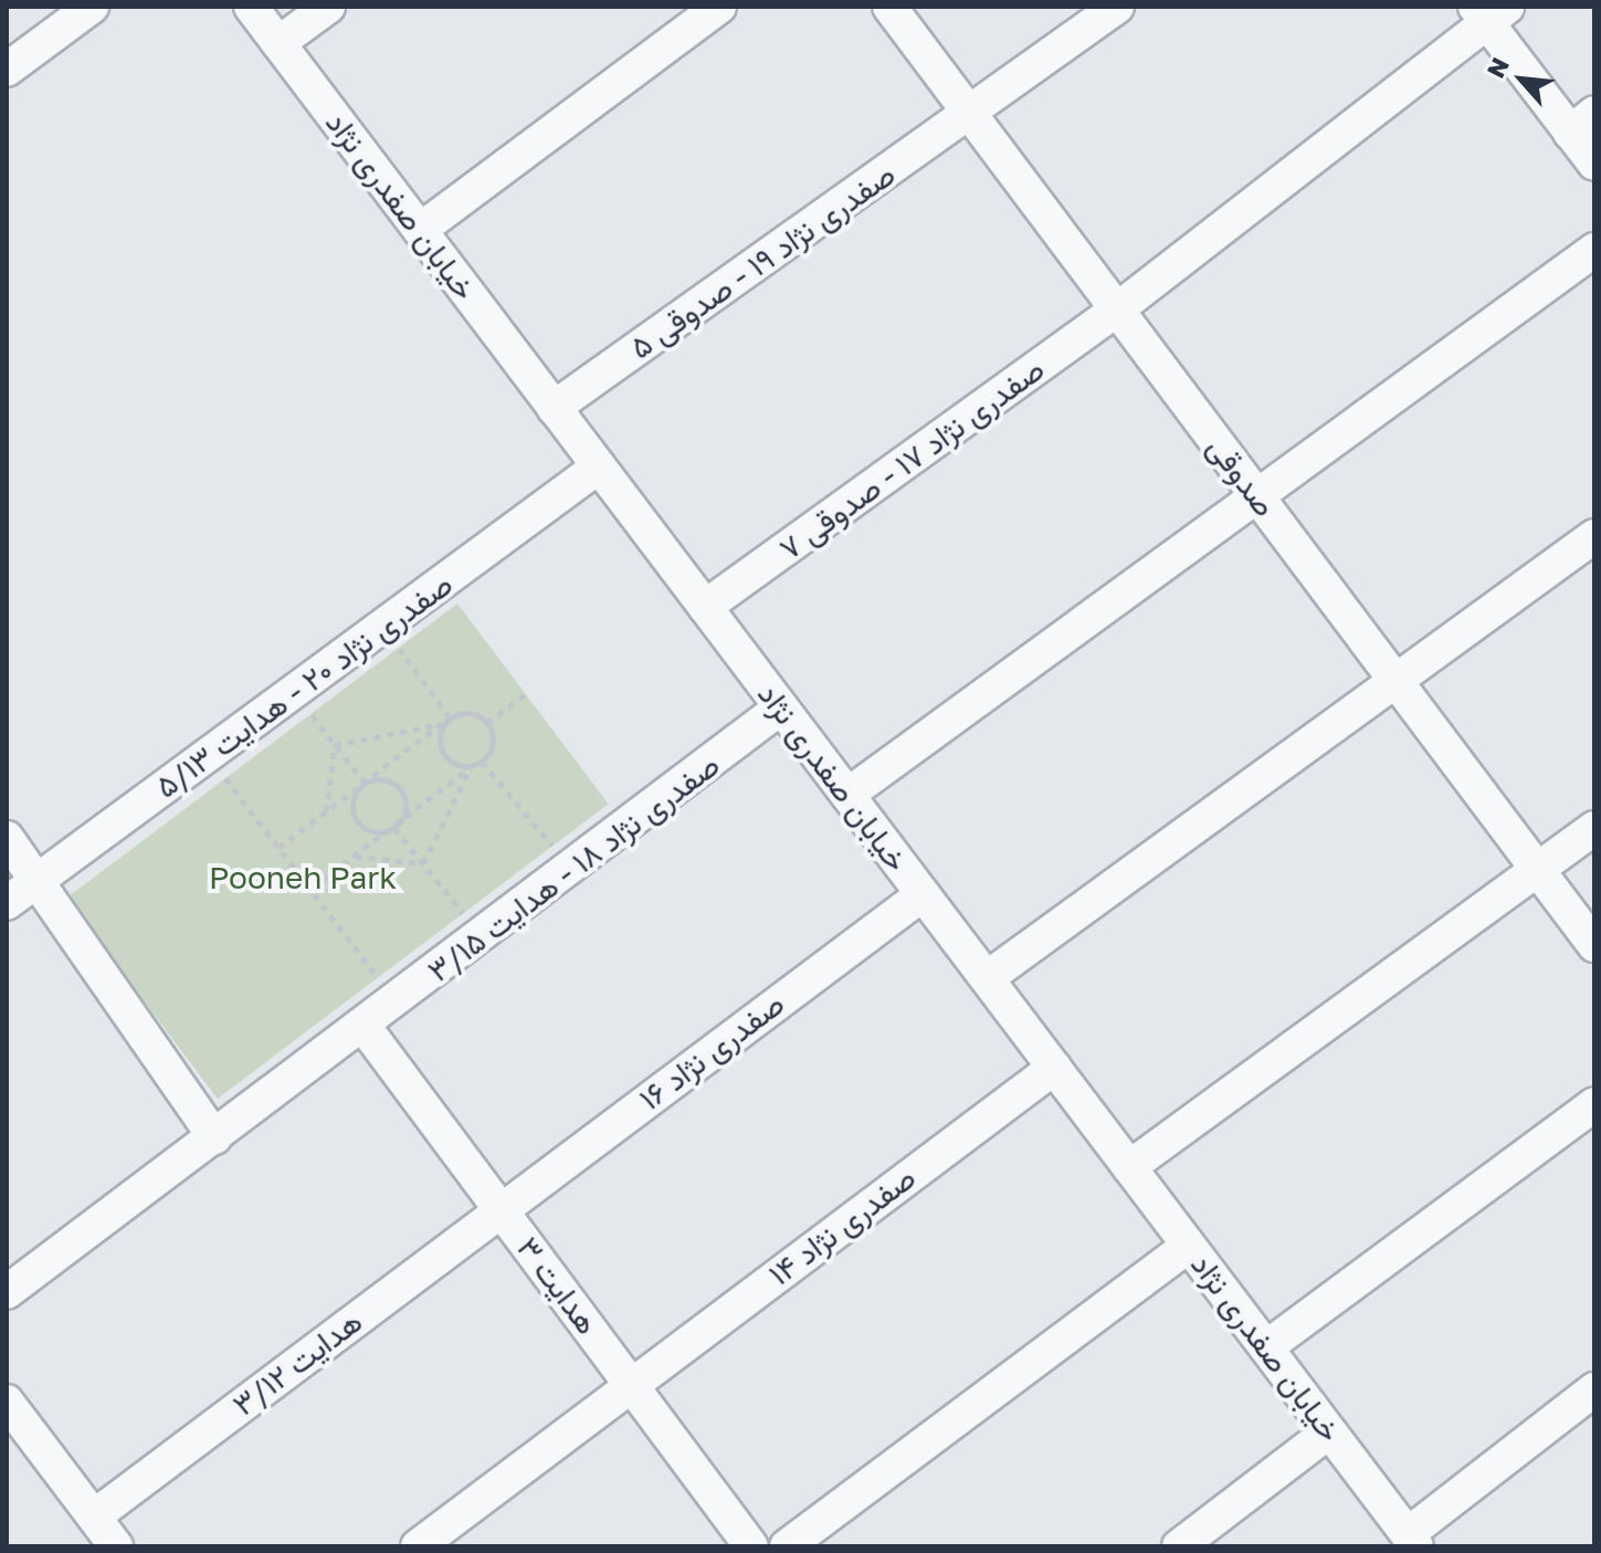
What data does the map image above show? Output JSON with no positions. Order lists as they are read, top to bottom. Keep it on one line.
{"streets":{"street":["خیابان صفدری نژاد","صفدری نژاد ۱۹ - صدوقی ۵","صفدری نژاد ۱۷ - صدوقی ۷","صدوقی","صفدری نژاد ۲۰ - هدایت ۵/۱۳","صفدری نژاد ۱۸ - هدایت ۳/۱۵","صفدری نژاد ۱۶","صفدری نژاد ۱۴","هدایت ۳","هدایت ۳/۱۲"]},"crossings":[["خیابان صفدری نژاد","صفدری نژاد ۱۹ - صدوقی ۵"],["خیابان صفدری نژاد","صفدری نژاد ۱۷ - صدوقی ۷"],["خیابان صفدری نژاد","صفدری نژاد ۲۰ - هدایت ۵/۱۳"],["خیابان صفدری نژاد","صفدری نژاد ۱۸ - هدایت ۳/۱۵"],["خیابان صفدری نژاد","صفدری نژاد ۱۶"],["خیابان صفدری نژاد","صفدری نژاد ۱۴"],["صفدری نژاد ۱۹ - صدوقی ۵","صدوقی"],["صفدری نژاد ۱۷ - صدوقی ۷","صدوقی"],["صفدری نژاد ۱۸ - هدایت ۳/۱۵","هدایت ۳"],["صفدری نژاد ۱۶","هدایت ۳"],["صفدری نژاد ۱۶","هدایت ۳/۱۲"],["صفدری نژاد ۱۴","هدایت ۳"],["هدایت ۳","هدایت ۳/۱۲"]],"parks":["Pooneh Park"],"north":"top left"}
